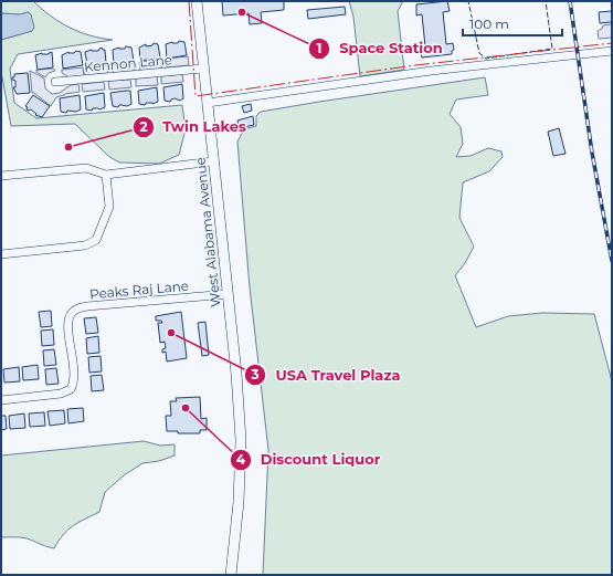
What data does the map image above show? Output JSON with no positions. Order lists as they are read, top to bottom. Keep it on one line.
{"streets":{"main road":["West Alabama Avenue"],"street":["Kennon Lane","Peaks Raj Lane"]},"crossings":[["Kennon Lane","West Alabama Avenue"],["West Alabama Avenue","Peaks Raj Lane"]],"places":["Space Station","Twin Lakes","USA Travel Plaza","Discount Liquor"],"scale_bar":"100 m"}
